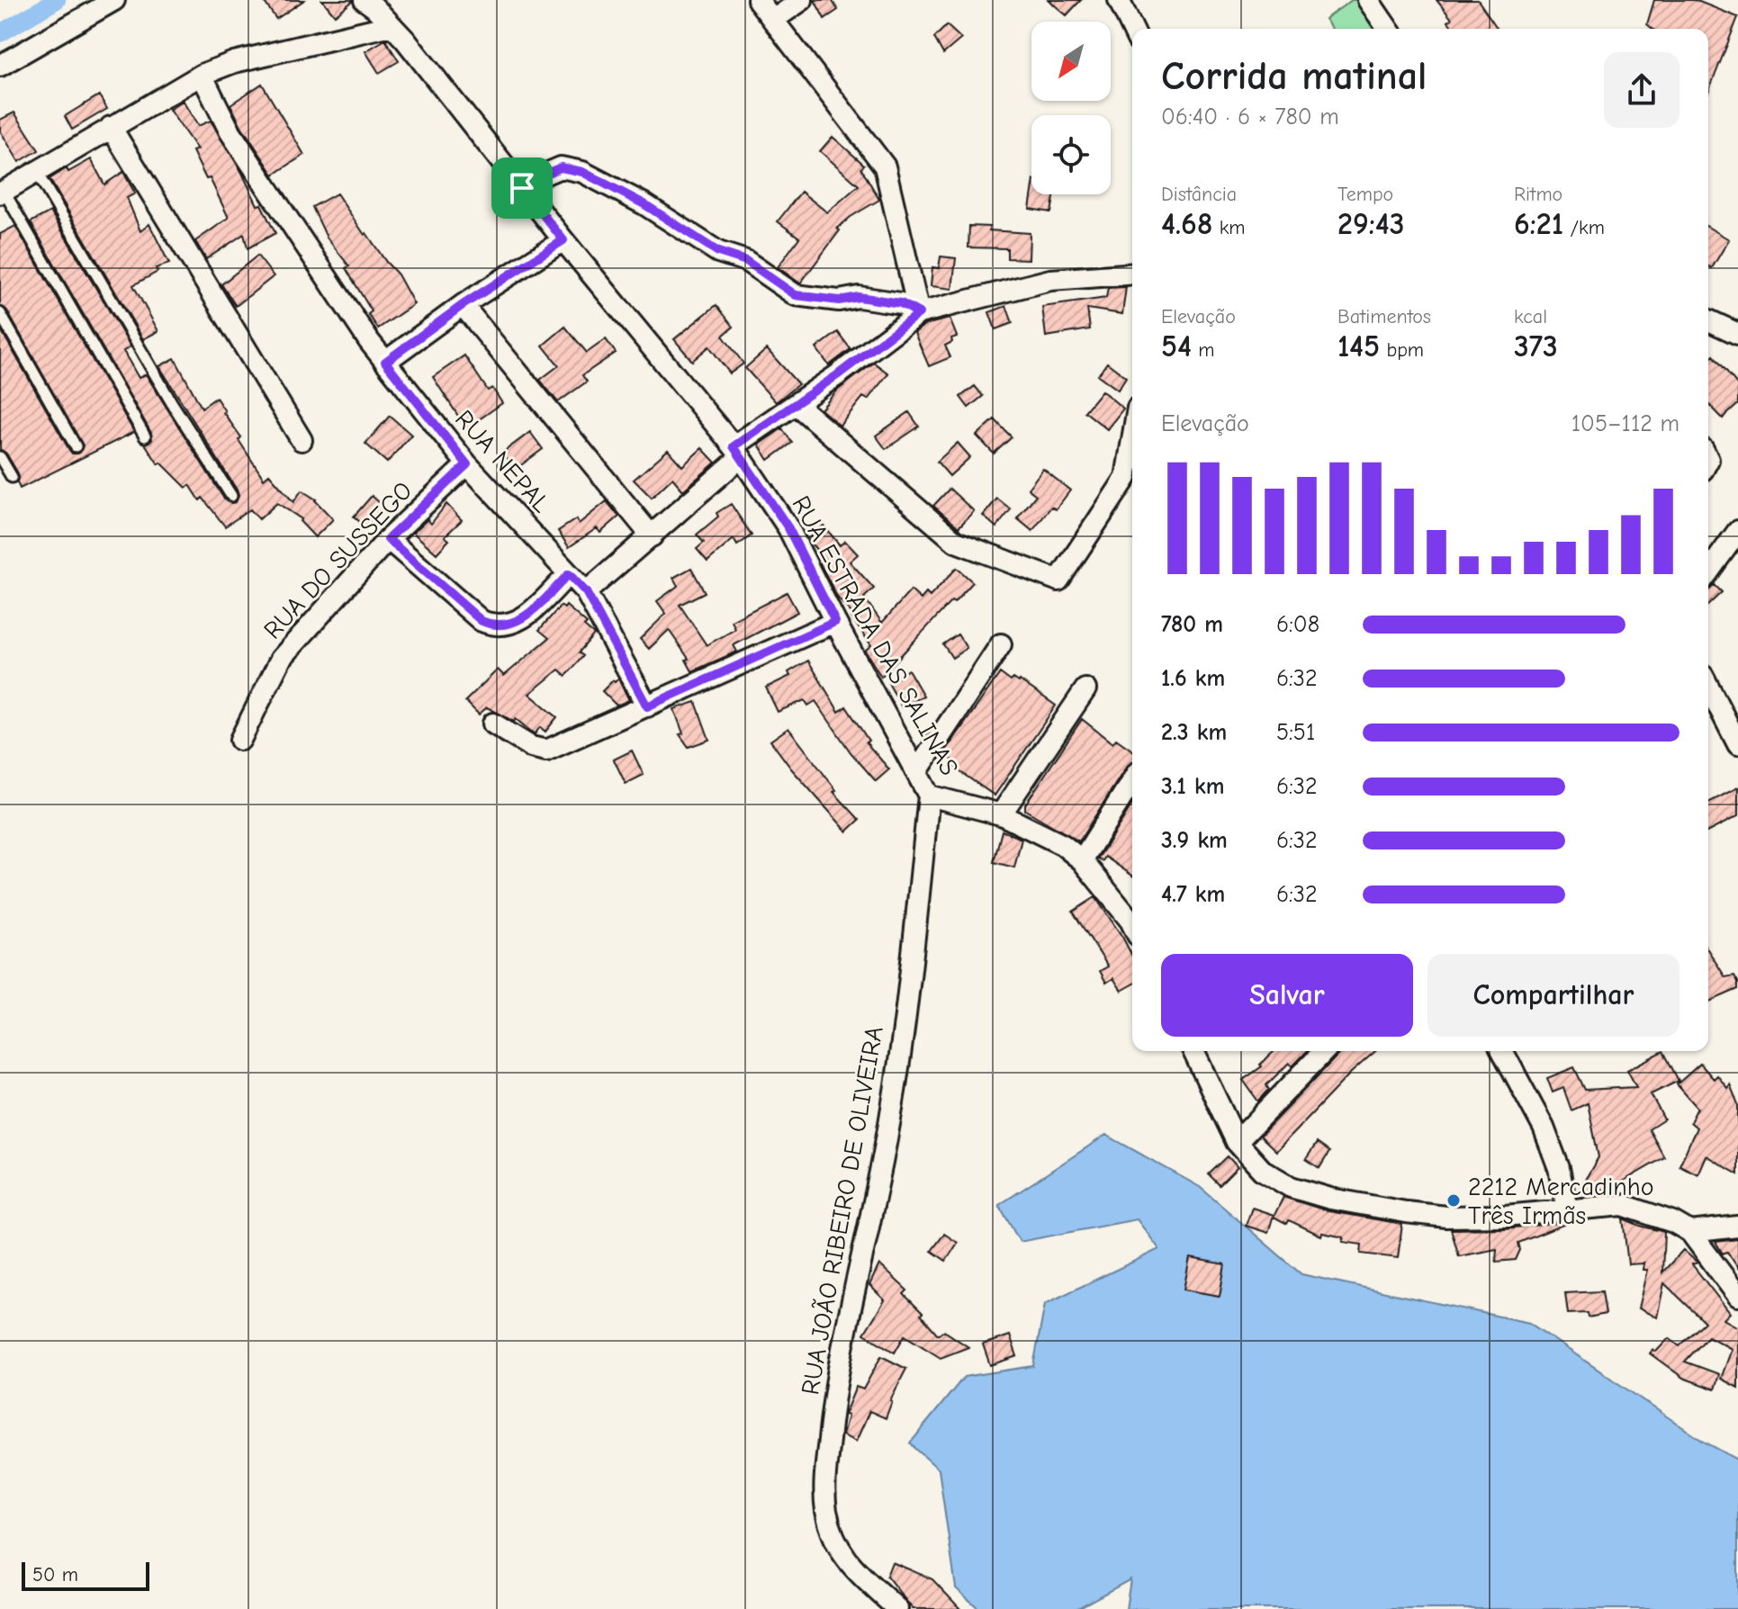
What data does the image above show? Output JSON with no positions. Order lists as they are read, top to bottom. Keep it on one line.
{"streets":{"street":["RUA NEPAL","RUA DO SUSSEGO","RUA ESTRADA DAS SALINAS","RUA JOÃO RIBEIRO DE OLIVEIRA"]},"crossings":[["RUA NEPAL","RUA DO SUSSEGO"],["RUA ESTRADA DAS SALINAS","RUA JOÃO RIBEIRO DE OLIVEIRA"]],"places":["2212 Mercadinho Três Irmãs"],"scale_bar":"50 m","north":"bottom left","page":{"heading":["Corrida matinal","06:40 · 6 × 780 m"],"stats":[["Distância","4.68 km"],["Tempo","29:43"],["Ritmo","6:21 /km"],["Elevação","54 m"],["Batimentos","145 bpm"],["kcal","373"]],"chart":["Elevação","105–112 m"],"list":[{"name":"780 m","note":"6:08"},{"name":"1.6 km","note":"6:32"},{"name":"2.3 km","note":"5:51"},{"name":"3.1 km","note":"6:32"},{"name":"3.9 km","note":"6:32"},{"name":"4.7 km","note":"6:32"}],"buttons":["Salvar","Compartilhar"],"scale":"50 m"}}
